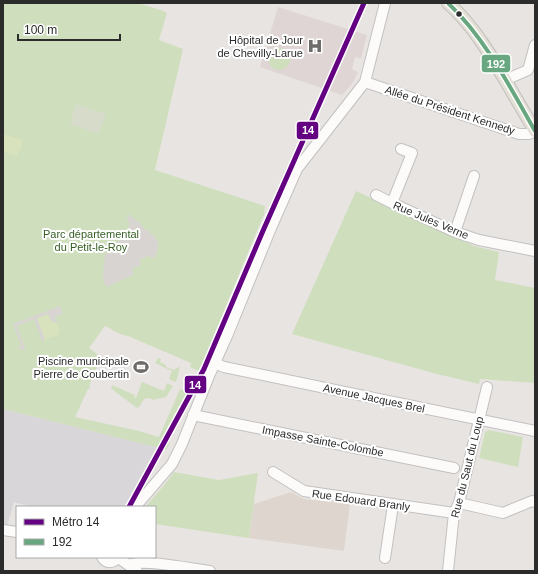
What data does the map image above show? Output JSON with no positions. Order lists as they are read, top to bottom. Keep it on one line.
{"streets":{"street":["Allée du Président Kennedy","Rue Jules Verne","Avenue Jacques Brel","Impasse Sainte-Colombe","Rue du Saut du Loup","Rue Edouard Branly"]},"crossings":[["Avenue Jacques Brel","Rue du Saut du Loup"],["Rue du Saut du Loup","Rue Edouard Branly"]],"parks":["Parc départemental du Petit-le-Roy"],"places":{"hospital":["Hôpital de Jour de Chevilly-Larue"],"sports":["Piscine municipale Pierre de Coubertin"]},"lines":["metro line 14","transit line 192"],"legend":["Métro 14","192"],"scale_bar":"100 m"}
